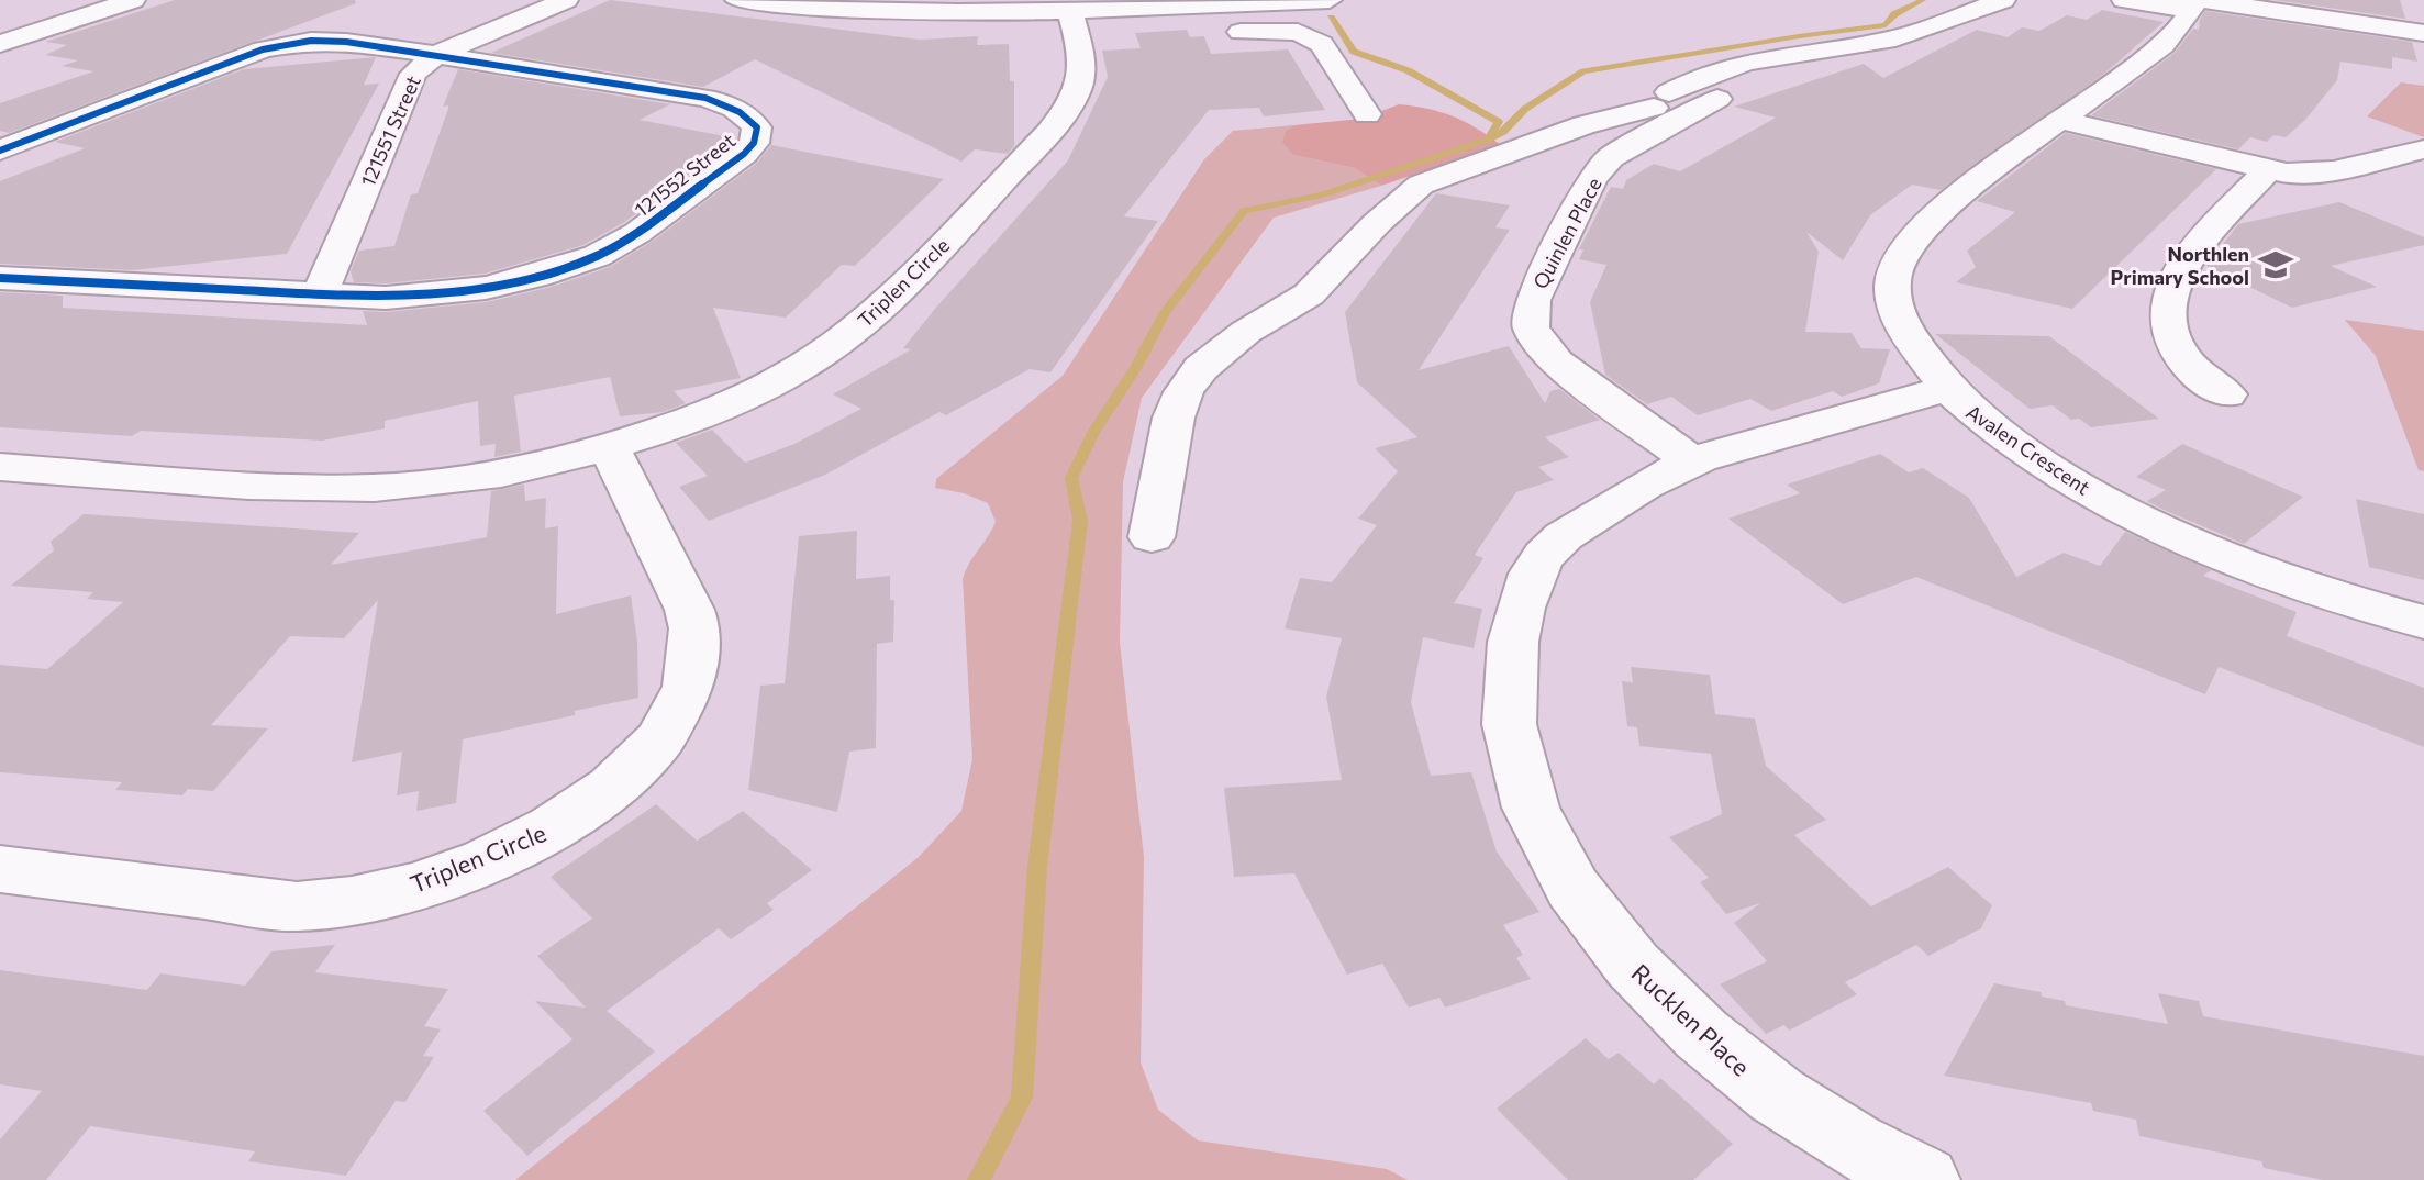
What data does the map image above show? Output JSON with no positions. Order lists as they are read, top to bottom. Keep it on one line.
{"streets":{"street":["121551 Street","121552 Street","Quinlen Place","Triplen Circle","Avalen Crescent","Rucklen Place"]},"crossings":[["121551 Street","121552 Street"],["Quinlen Place","Rucklen Place"],["Avalen Crescent","Rucklen Place"]],"places":{"school or university":["Northlen Primary School"]}}
